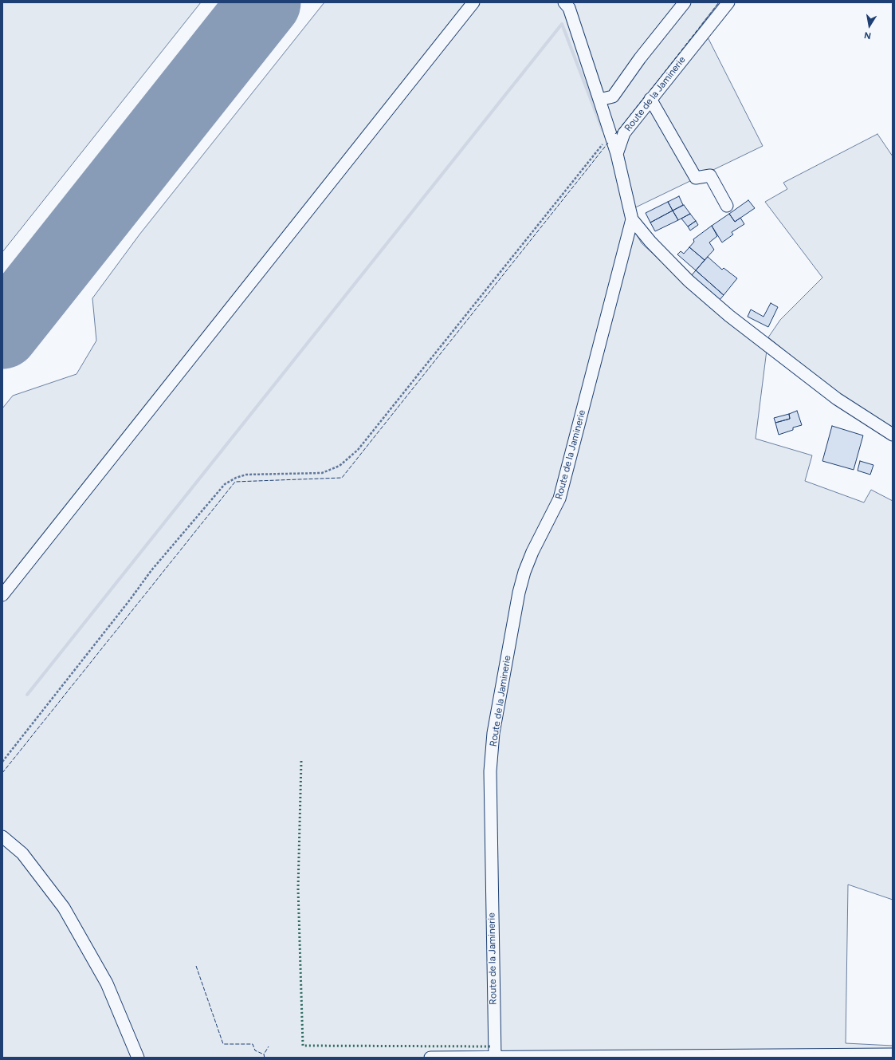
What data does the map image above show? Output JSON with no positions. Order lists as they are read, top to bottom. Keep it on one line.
{"streets":{"street":["Route de la Jaminerie"]},"north":"bottom"}
